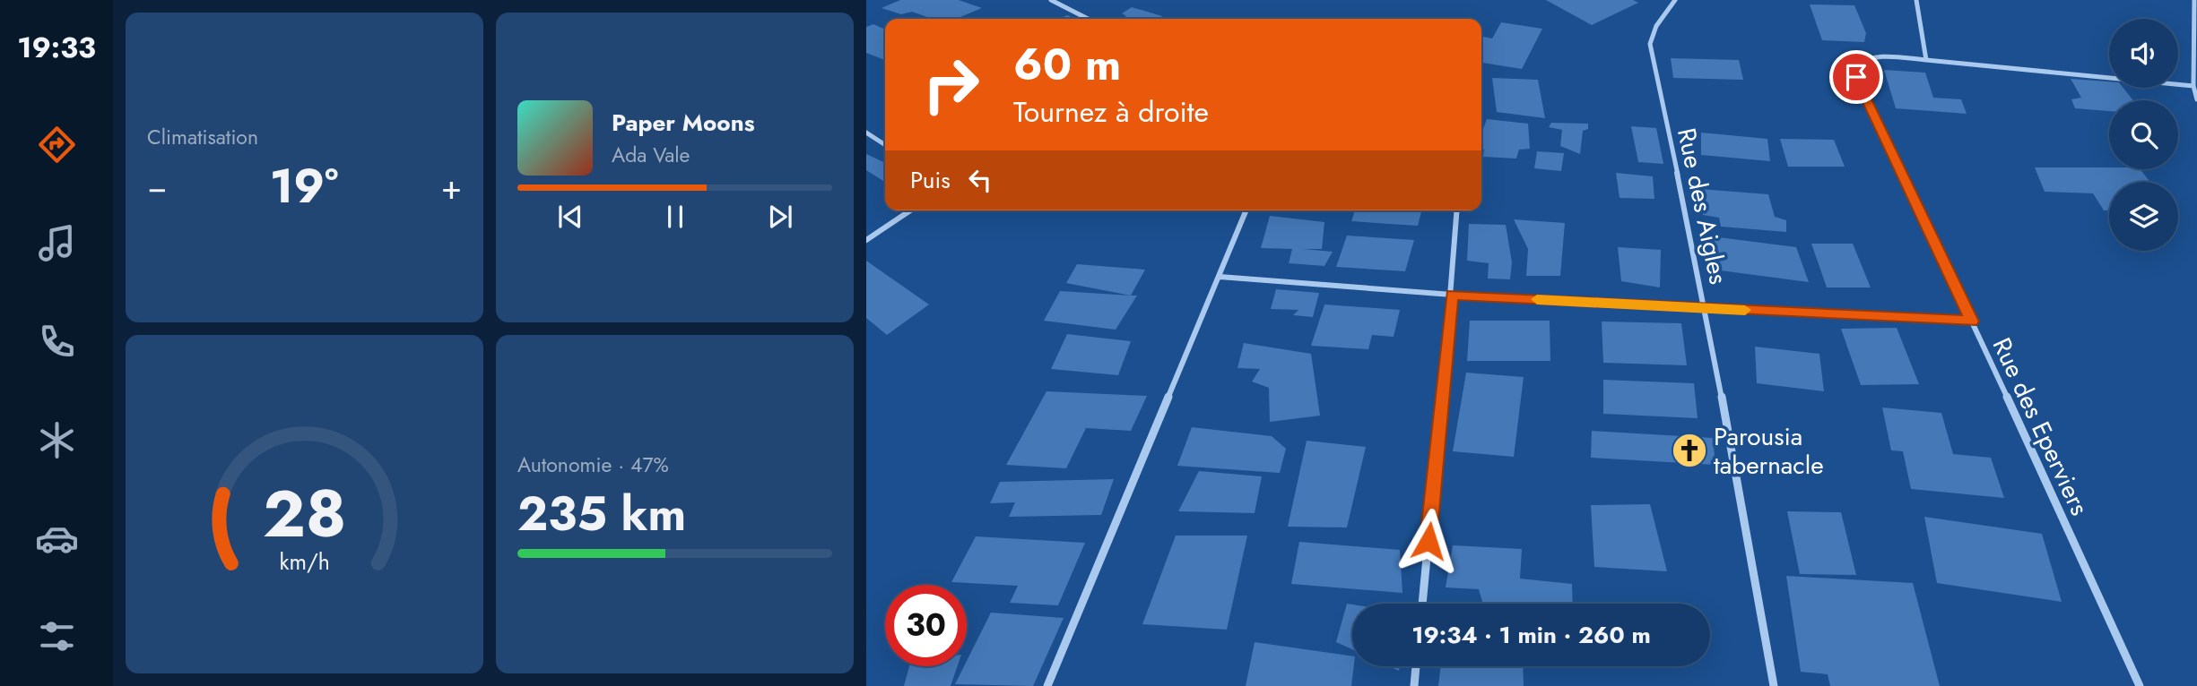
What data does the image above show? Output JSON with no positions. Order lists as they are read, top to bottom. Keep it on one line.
{"streets":{"street":["Rue des Aigles","Rue des Eperviers"]},"places":{"church":["Parousia tabernacle"]},"page":{"tabs":"19:33","tile":["Climatisation",["Autonomie · 47%","235 km"]],"turn":["60 m","Tournez à droite"],"song":["Paper Moons","Ada Vale"],"then":"Puis","heat":["−","19°","+"],"limit":"30","trip":"19:34 · 1 min · 260 m","gauge":["28","km/h"]}}
